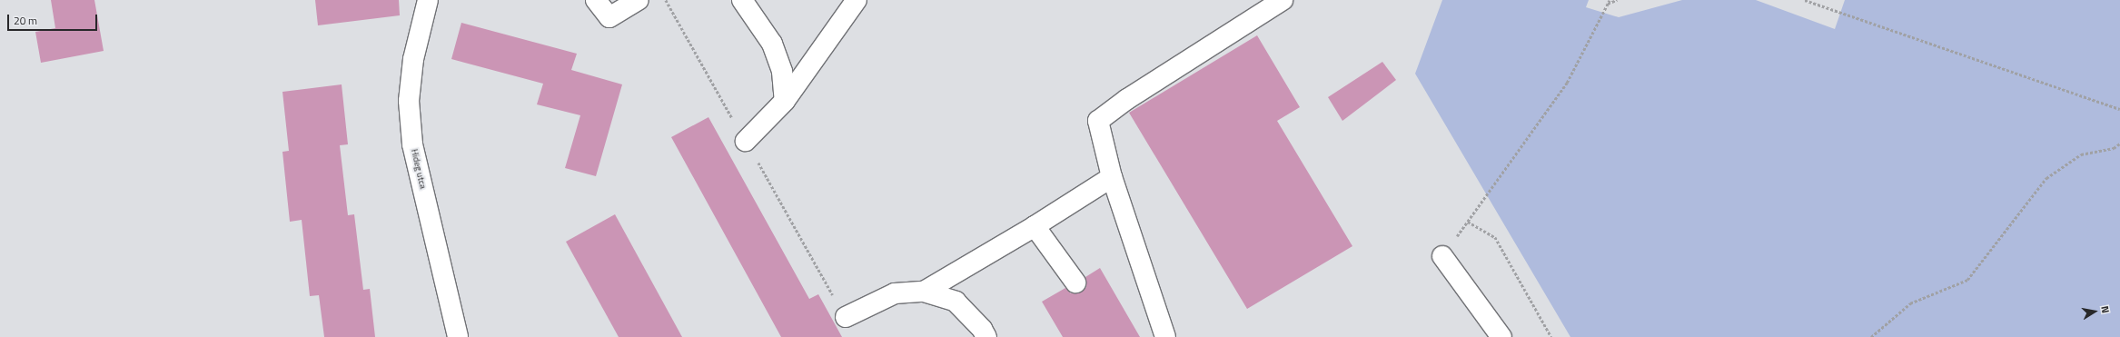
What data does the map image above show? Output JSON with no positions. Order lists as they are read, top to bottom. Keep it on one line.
{"streets":{"street":["Hideg utca"]},"scale_bar":"20 m","north":"right"}
